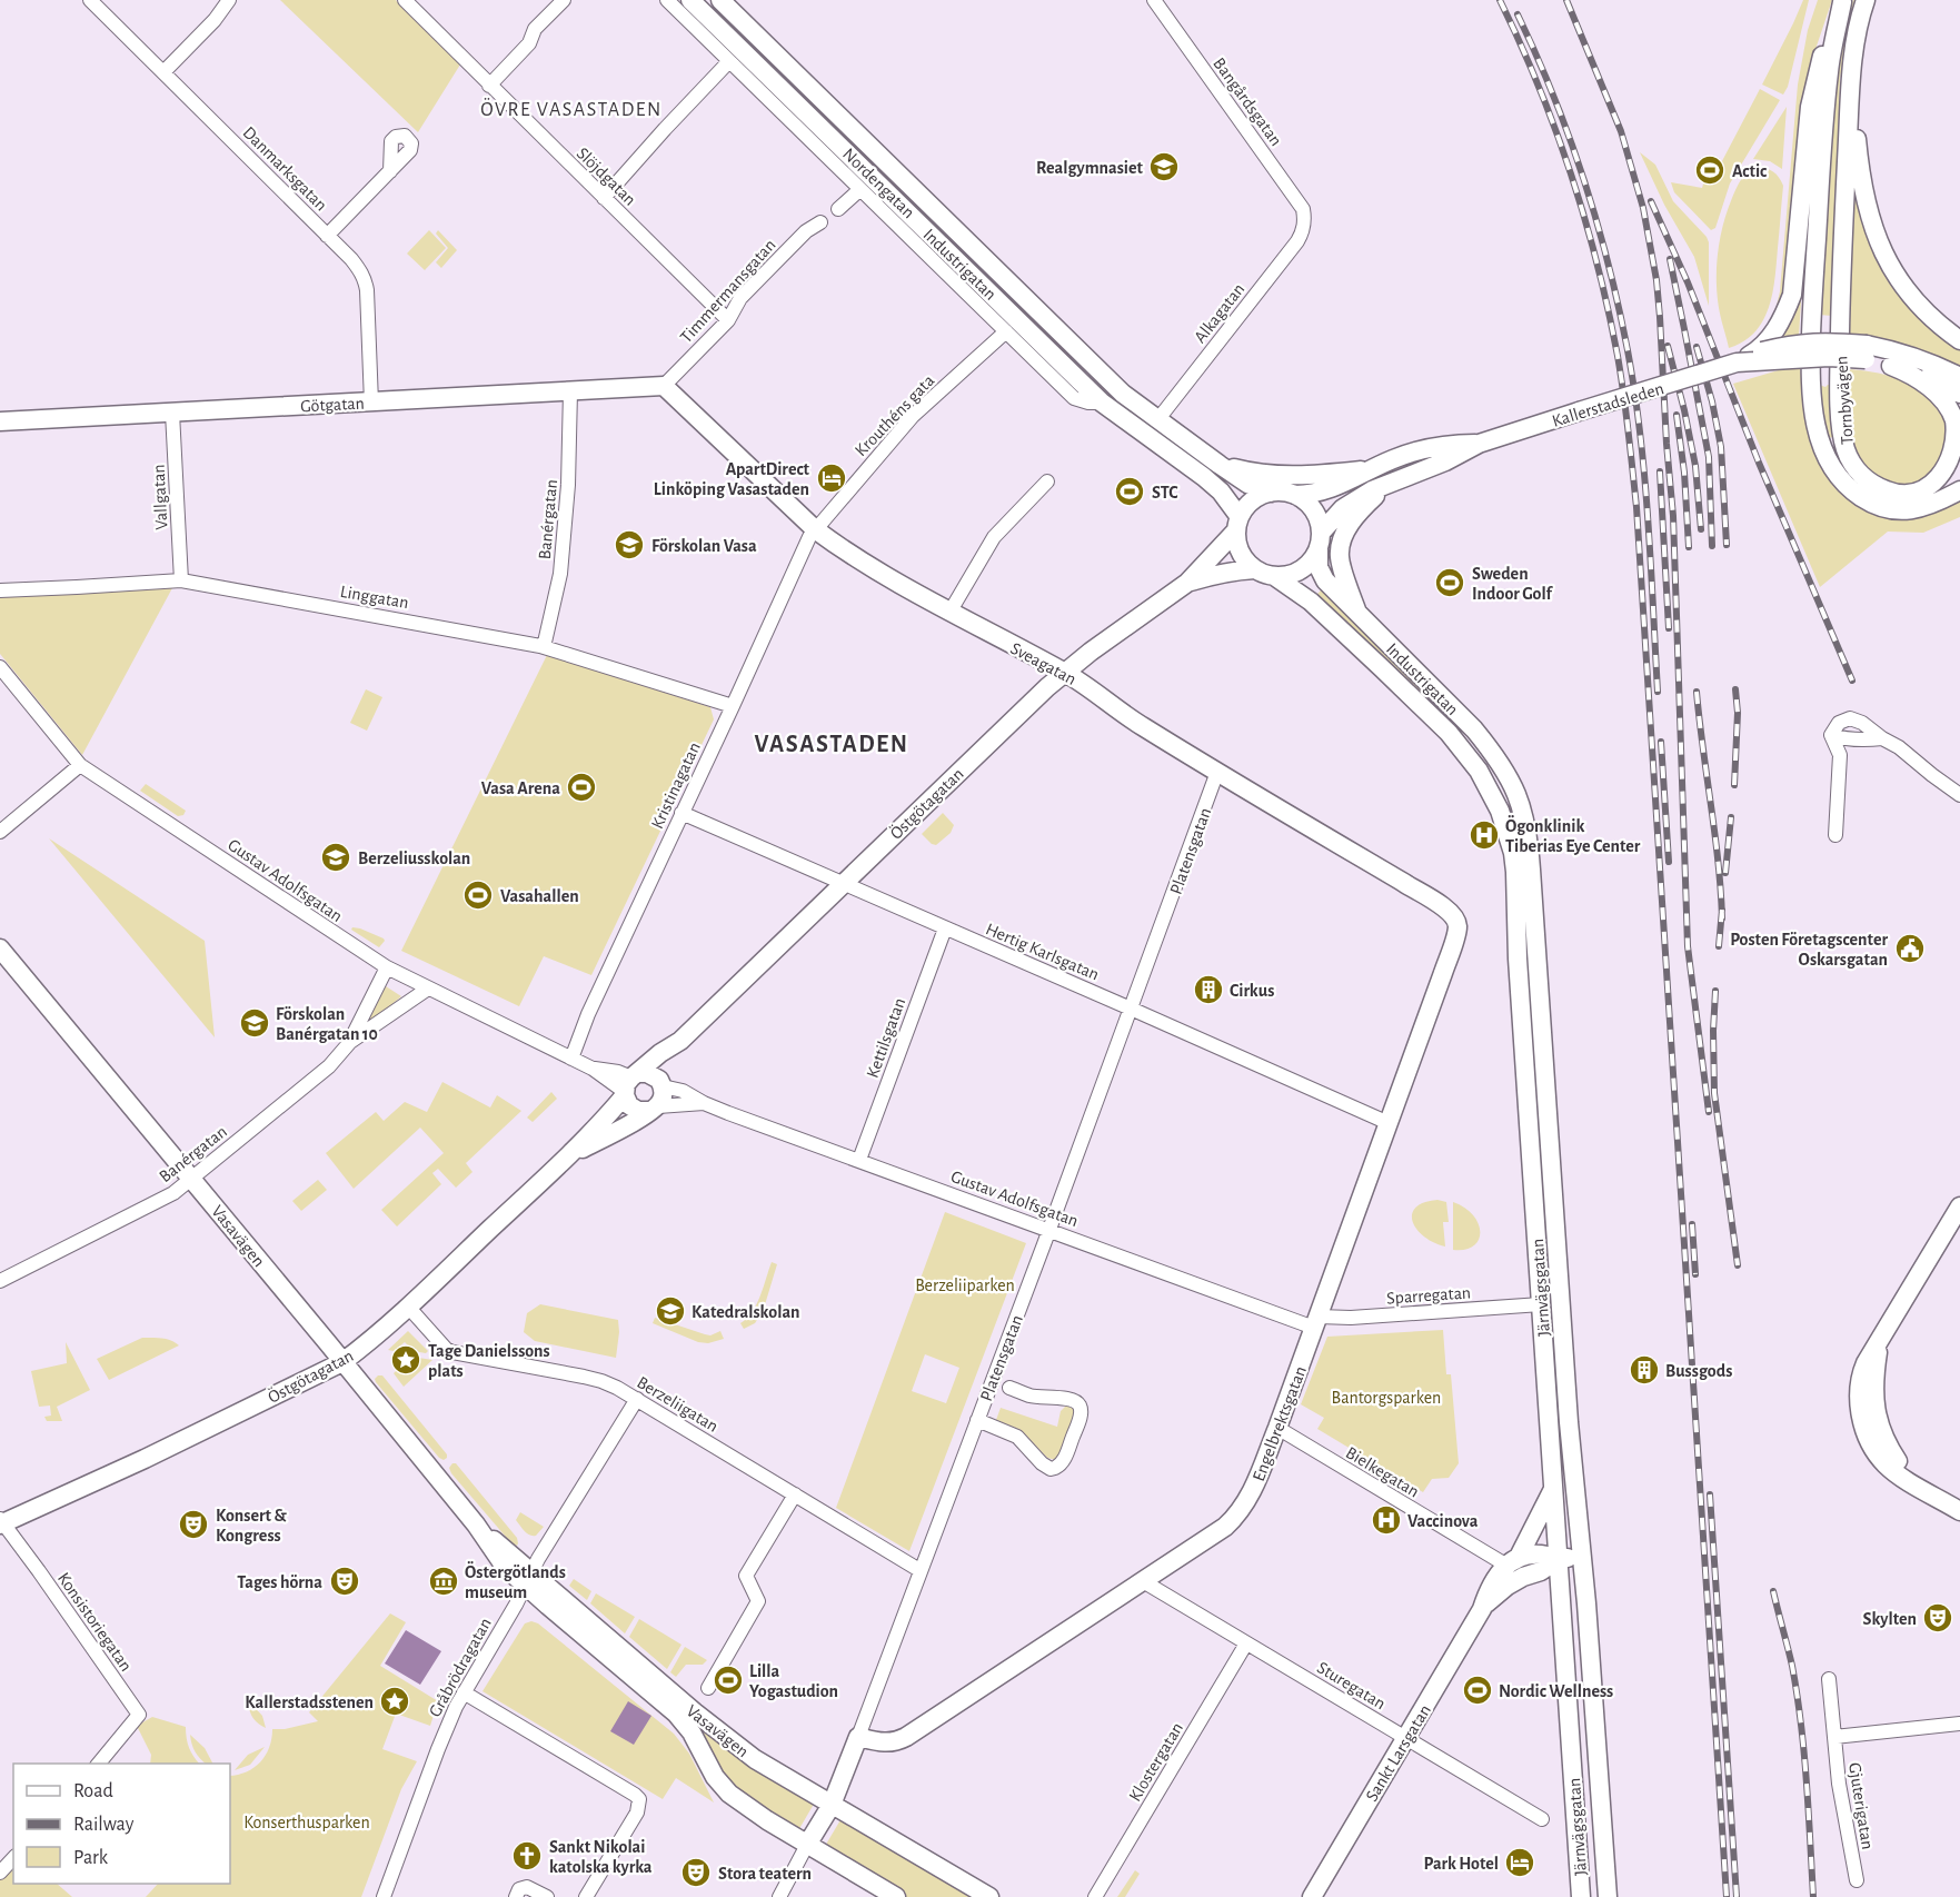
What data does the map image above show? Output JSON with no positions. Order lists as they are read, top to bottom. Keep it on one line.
{"streets":{"main road":["Industrigatan","Tornbyvägen","Götgatan","Kallerstadsleden","Sveagatan","Östgötagatan","Platensgatan","Vasavägen","Järnvägsgatan","Engelbrektsgatan","Sankt Larsgatan"],"street":["Bangårdsgatan","Danmarksgatan","Slöjdgatan","Nordengatan","Timmermansgatan","Alkagatan","Krouthéns gata","Vallgatan","Banérgatan","Linggatan","Kristinagatan","Gustav Adolfsgatan","Hertig Karlsgatan","Kettilsgatan","Sparregatan","Berzeliigatan","Bielkegatan","Konsistoriegatan","Gråbrödragatan","Sturegatan","Klostergatan","Gjuterigatan"]},"crossings":[["Bangårdsgatan","Alkagatan"],["Danmarksgatan","Götgatan"],["Slöjdgatan","Timmermansgatan"],["Nordengatan","Industrigatan"],["Nordengatan","Krouthéns gata"],["Industrigatan","Alkagatan"],["Industrigatan","Kallerstadsleden"],["Industrigatan","Östgötagatan"],["Industrigatan","Järnvägsgatan"],["Timmermansgatan","Götgatan"],["Timmermansgatan","Sveagatan"],["Tornbyvägen","Kallerstadsleden"],["Götgatan","Vallgatan"],["Götgatan","Banérgatan"],["Götgatan","Sveagatan"],["Kallerstadsleden","Östgötagatan"],["Krouthéns gata","Sveagatan"],["Krouthéns gata","Kristinagatan"],["Vallgatan","Linggatan"],["Banérgatan","Linggatan"],["Banérgatan","Gustav Adolfsgatan"],["Banérgatan","Vasavägen"],["Linggatan","Kristinagatan"],["Sveagatan","Kristinagatan"],["Sveagatan","Östgötagatan"],["Sveagatan","Platensgatan"],["Sveagatan","Engelbrektsgatan"],["Kristinagatan","Gustav Adolfsgatan"],["Kristinagatan","Hertig Karlsgatan"],["Östgötagatan","Gustav Adolfsgatan"],["Östgötagatan","Hertig Karlsgatan"],["Östgötagatan","Vasavägen"],["Östgötagatan","Berzeliigatan"],["Östgötagatan","Konsistoriegatan"],["Platensgatan","Gustav Adolfsgatan"],["Platensgatan","Hertig Karlsgatan"],["Platensgatan","Vasavägen"],["Platensgatan","Berzeliigatan"],["Platensgatan","Engelbrektsgatan"],["Gustav Adolfsgatan","Kettilsgatan"],["Gustav Adolfsgatan","Sparregatan"],["Gustav Adolfsgatan","Engelbrektsgatan"],["Hertig Karlsgatan","Kettilsgatan"],["Hertig Karlsgatan","Engelbrektsgatan"],["Vasavägen","Gråbrödragatan"],["Järnvägsgatan","Sparregatan"],["Järnvägsgatan","Sankt Larsgatan"],["Sparregatan","Engelbrektsgatan"],["Berzeliigatan","Gråbrödragatan"],["Engelbrektsgatan","Bielkegatan"],["Engelbrektsgatan","Sturegatan"],["Bielkegatan","Sankt Larsgatan"],["Sturegatan","Sankt Larsgatan"],["Sturegatan","Klostergatan"]],"districts":["ÖVRE VASASTADEN","VASASTADEN"],"parks":["Berzeliiparken","Bantorgsparken","Konserthusparken"],"places":{"school or university":["Realgymnasiet","Förskolan Vasa","Berzeliusskolan","Förskolan Banérgatan 10","Katedralskolan"],"sports":["Actic","STC","Sweden Indoor Golf","Vasa Arena","Vasahallen","Lilla Yogastudion","Nordic Wellness"],"hotel":["ApartDirect Linköping Vasastaden","Park Hotel"],"hospital":["Ögonklinik Tiberias Eye Center","Vaccinova"],"public building":["Posten Företagscenter Oskarsgatan"],"building":["Cirkus","Bussgods"],"place":["Tage Danielssons plats","Kallerstadsstenen"],"theatre":["Konsert & Kongress","Tages hörna","Skylten","Stora teatern"],"museum":["Östergötlands museum"],"church":["Sankt Nikolai katolska kyrka"]},"legend":["Road","Railway","Park"]}
